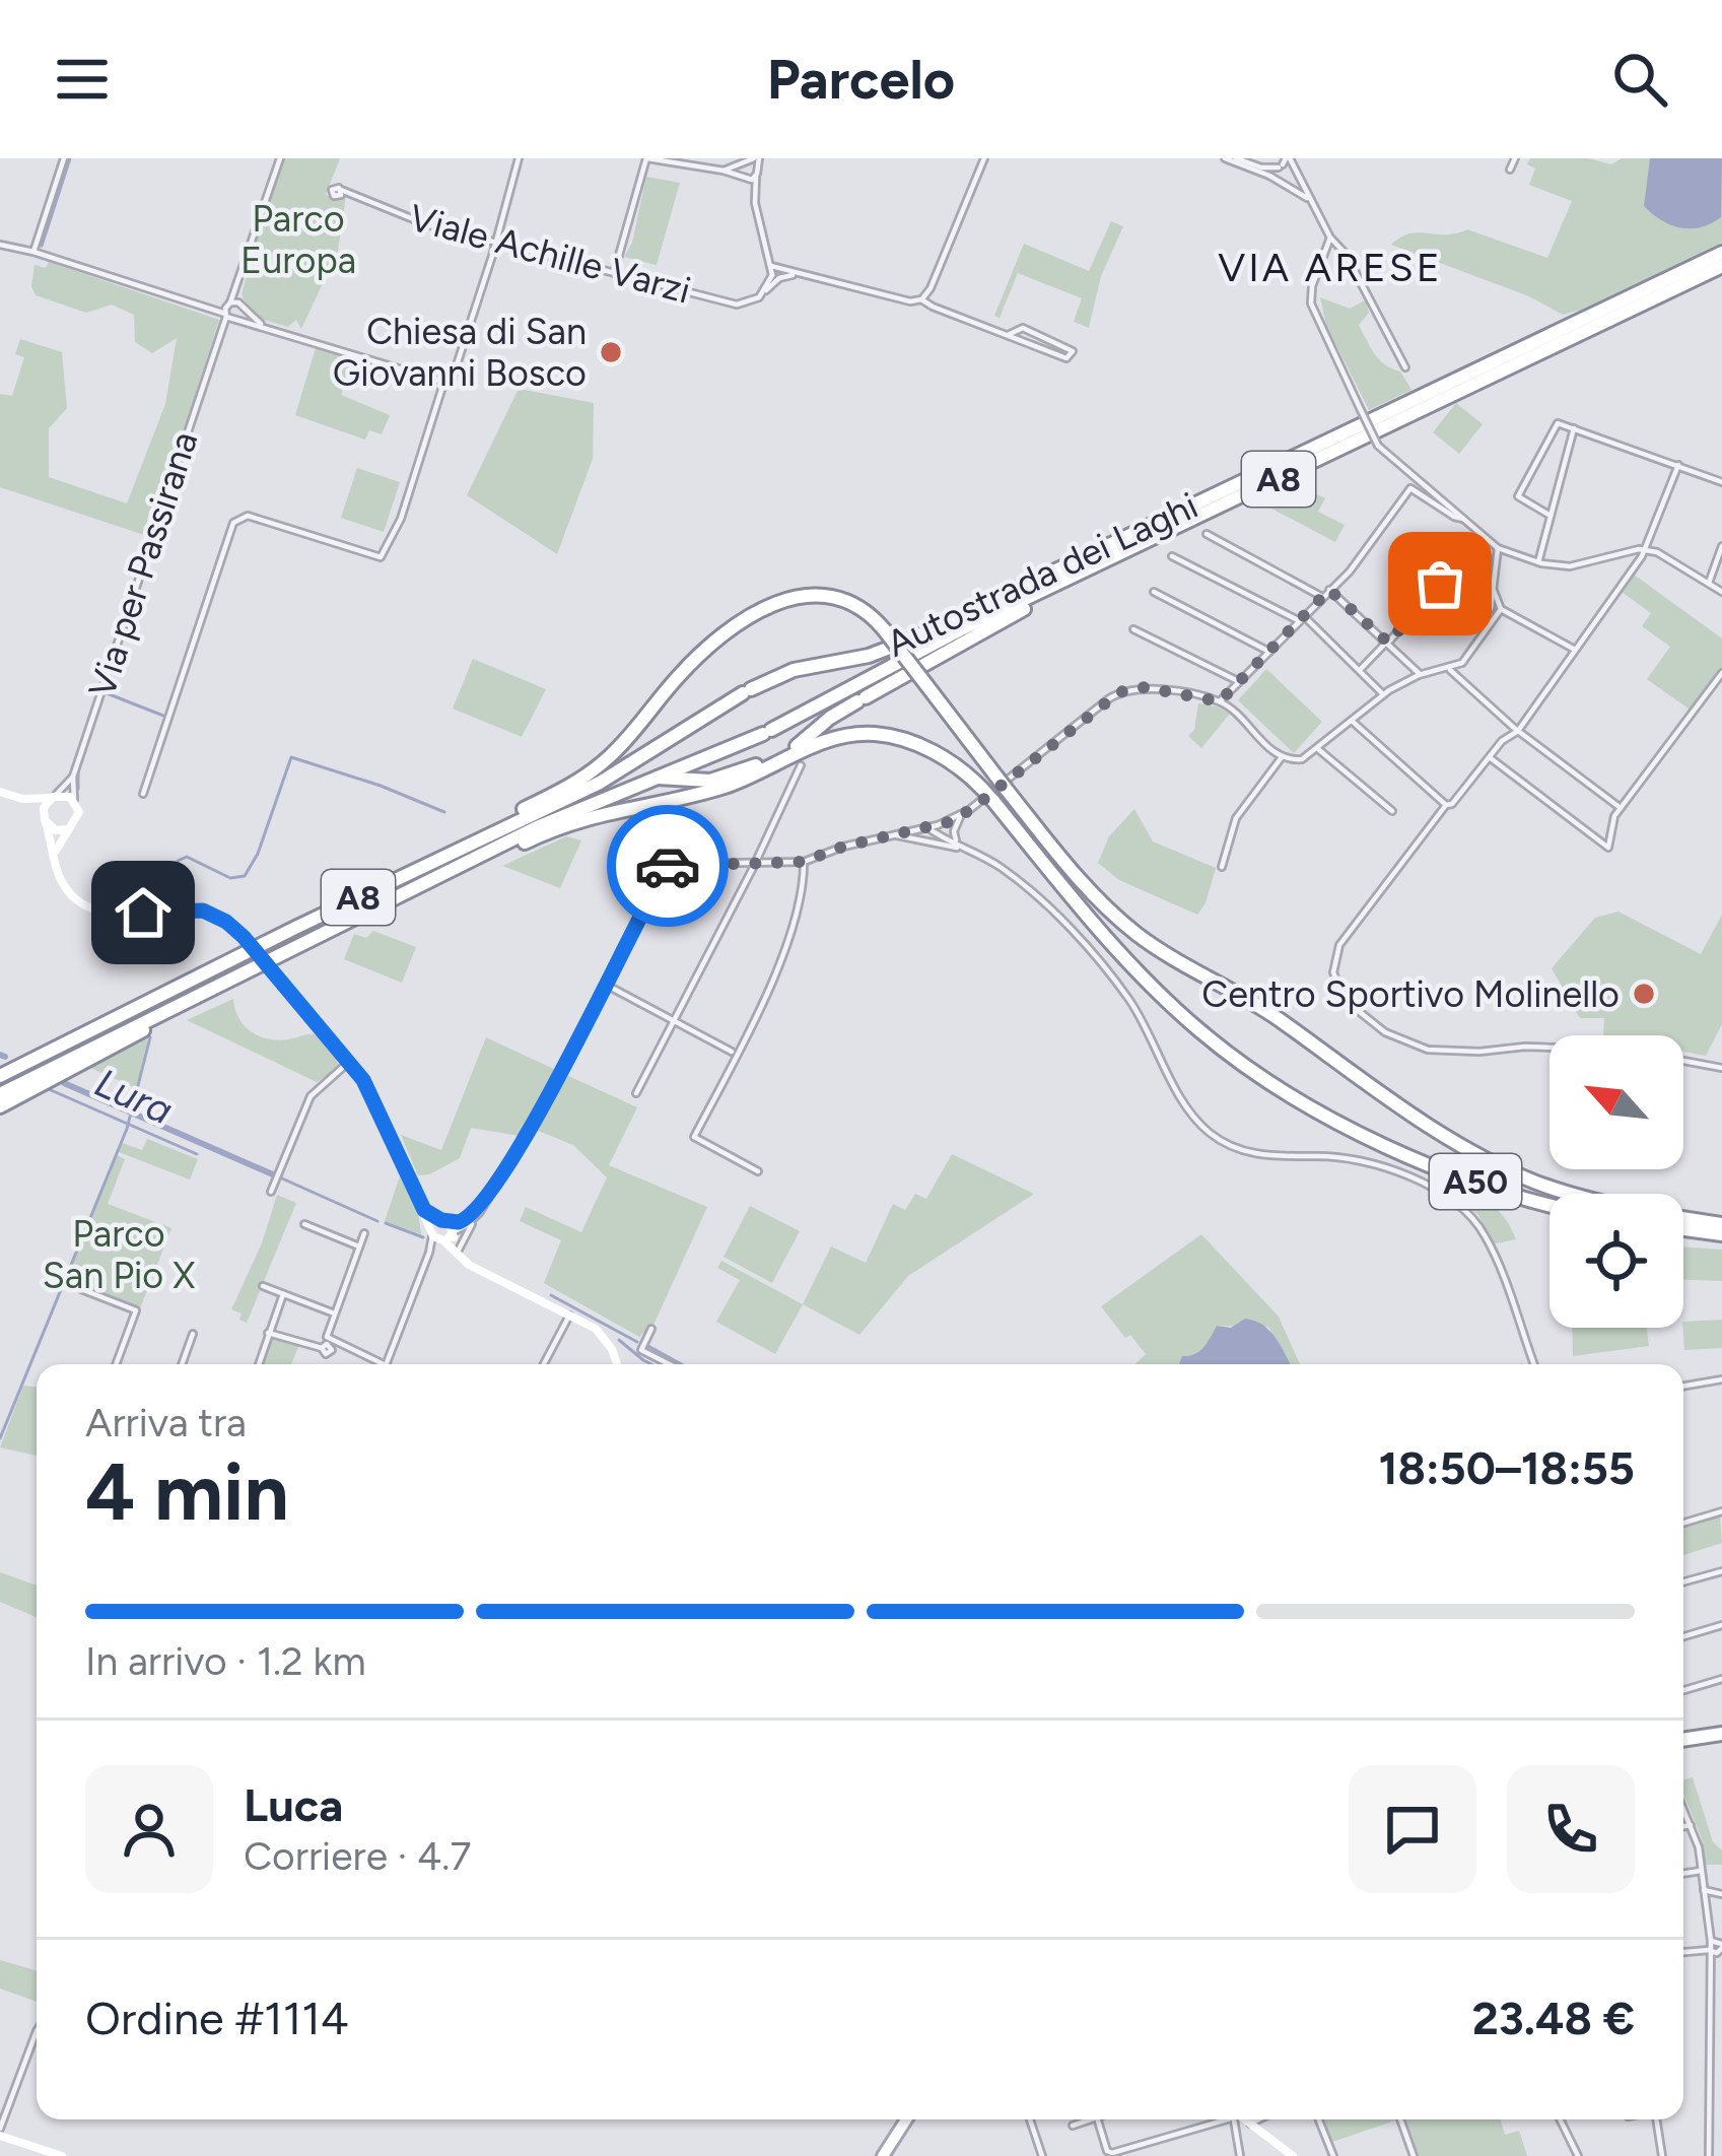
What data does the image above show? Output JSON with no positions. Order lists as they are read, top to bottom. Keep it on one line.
{"streets":{"highway":["A8","Autostrada dei Laghi","A50"],"street":["Viale Achille Varzi","Via per Passirana"]},"crossings":[["A8","Autostrada dei Laghi"],["Autostrada dei Laghi","A50"]],"districts":["VIA ARESE"],"water":["Lura"],"parks":["Parco Europa","Parco San Pio X"],"places":["Chiesa di San Giovanni Bosco","Centro Sportivo Molinello"],"north":"top left","page":{"header":"Parcelo","heading":["4 min","Arriva tra","18:50–18:55"],"panel":["Luca","Corriere · 4.7","Ordine #1114","23.48 €"],"bar":"In arrivo · 1.2 km"}}
